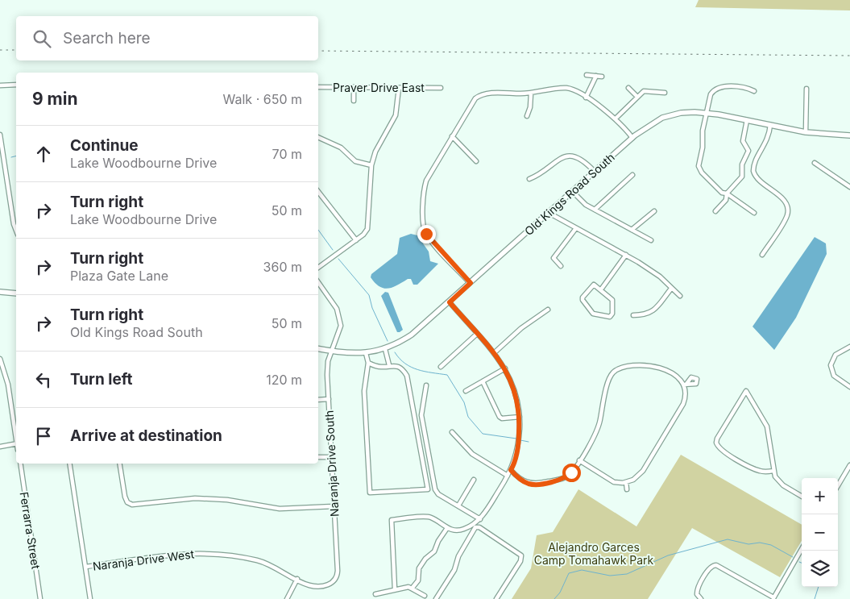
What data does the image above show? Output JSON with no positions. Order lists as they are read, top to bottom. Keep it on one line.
{"streets":{"street":["Praver Drive East","Old Kings Road South","Naranja Drive South","Ferrarra Street","Naranja Drive West"]},"crossings":[["Old Kings Road South","Naranja Drive South"],["Naranja Drive South","Naranja Drive West"]],"parks":["Alejandro Garces Camp Tomahawk Park"],"page":{"search":"Search here","heading":["9 min","Walk · 650 m"],"list":[["Continue","Lake Woodbourne Drive","70 m"],["Turn right","Lake Woodbourne Drive","50 m"],["Turn right","Plaza Gate Lane","360 m"],["Turn right","Old Kings Road South","50 m"],["Turn left","120 m"],"Arrive at destination"],"map_buttons":["+","−"]}}
